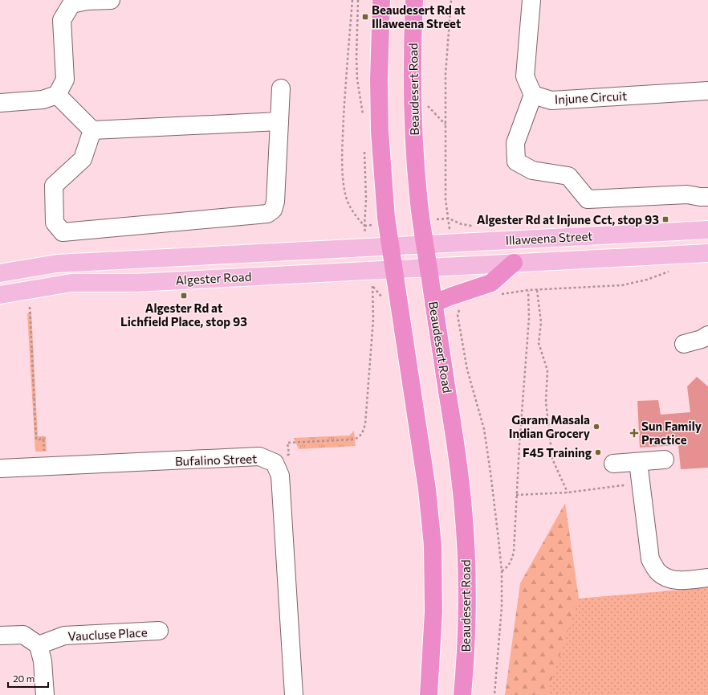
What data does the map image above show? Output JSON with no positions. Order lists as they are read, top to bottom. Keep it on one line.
{"streets":{"highway":["Beaudesert Road"],"main road":["Illaweena Street","Algester Road"],"street":["Injune Circuit","Bufalino Street","Vaucluse Place"]},"crossings":[["Beaudesert Road","Illaweena Street"],["Beaudesert Road","Algester Road"],["Illaweena Street","Algester Road"]],"places":{"transit":["Beaudesert Rd at Illaweena Street","Algester Rd at Injune Cct, stop 93","Algester Rd at Lichfield Place, stop 93"],"other":["Garam Masala Indian Grocery","F45 Training"],"health":["Sun Family Practice"]},"scale_bar":"20 m"}
